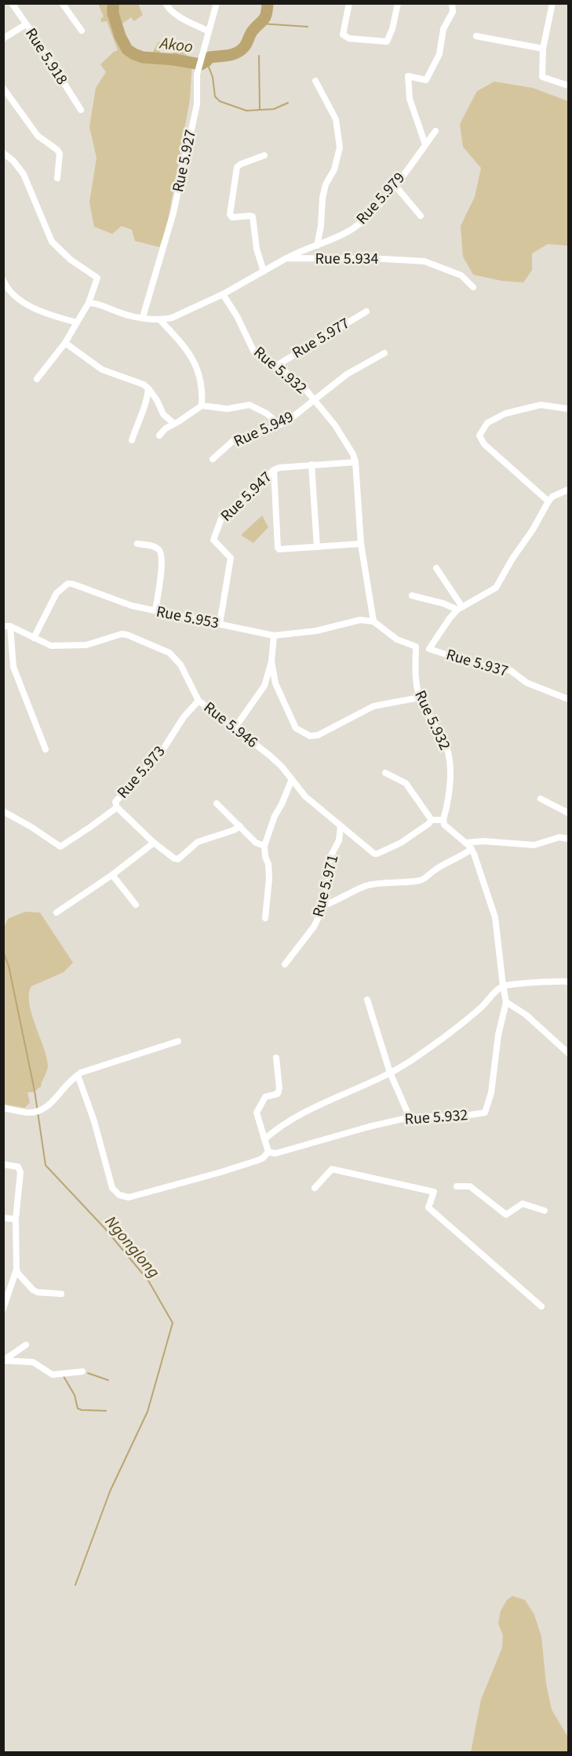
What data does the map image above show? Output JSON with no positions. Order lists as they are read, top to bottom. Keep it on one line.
{"streets":{"street":["Rue 5.918","Rue 5.927","Rue 5.979","Rue 5.934","Rue 5.977","Rue 5.932","Rue 5.949","Rue 5.947","Rue 5.953","Rue 5.937","Rue 5.946","Rue 5.973","Rue 5.971"]},"crossings":[["Rue 5.979","Rue 5.934"],["Rue 5.977","Rue 5.932"],["Rue 5.932","Rue 5.949"],["Rue 5.932","Rue 5.947"],["Rue 5.932","Rue 5.953"],["Rue 5.947","Rue 5.953"],["Rue 5.953","Rue 5.946"],["Rue 5.946","Rue 5.973"],["Rue 5.946","Rue 5.971"]],"water":["Akoo","Ngonglong"]}
